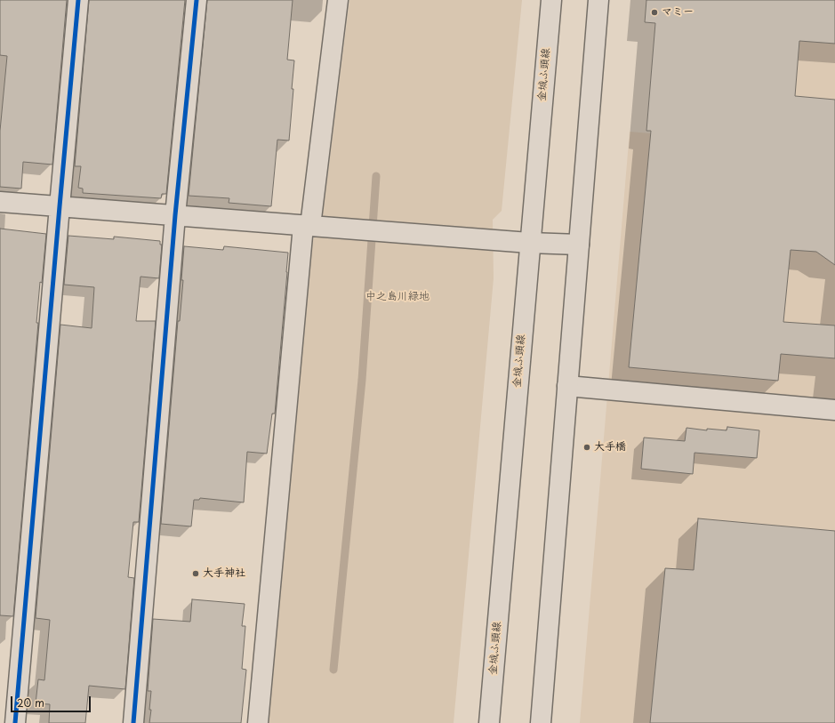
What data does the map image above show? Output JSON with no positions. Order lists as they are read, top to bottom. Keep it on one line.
{"streets":{"street":["金城ふ頭線"]},"parks":["中之島川緑地"],"places":["マミー","大手橋","大手神社"],"scale_bar":"20 m"}
